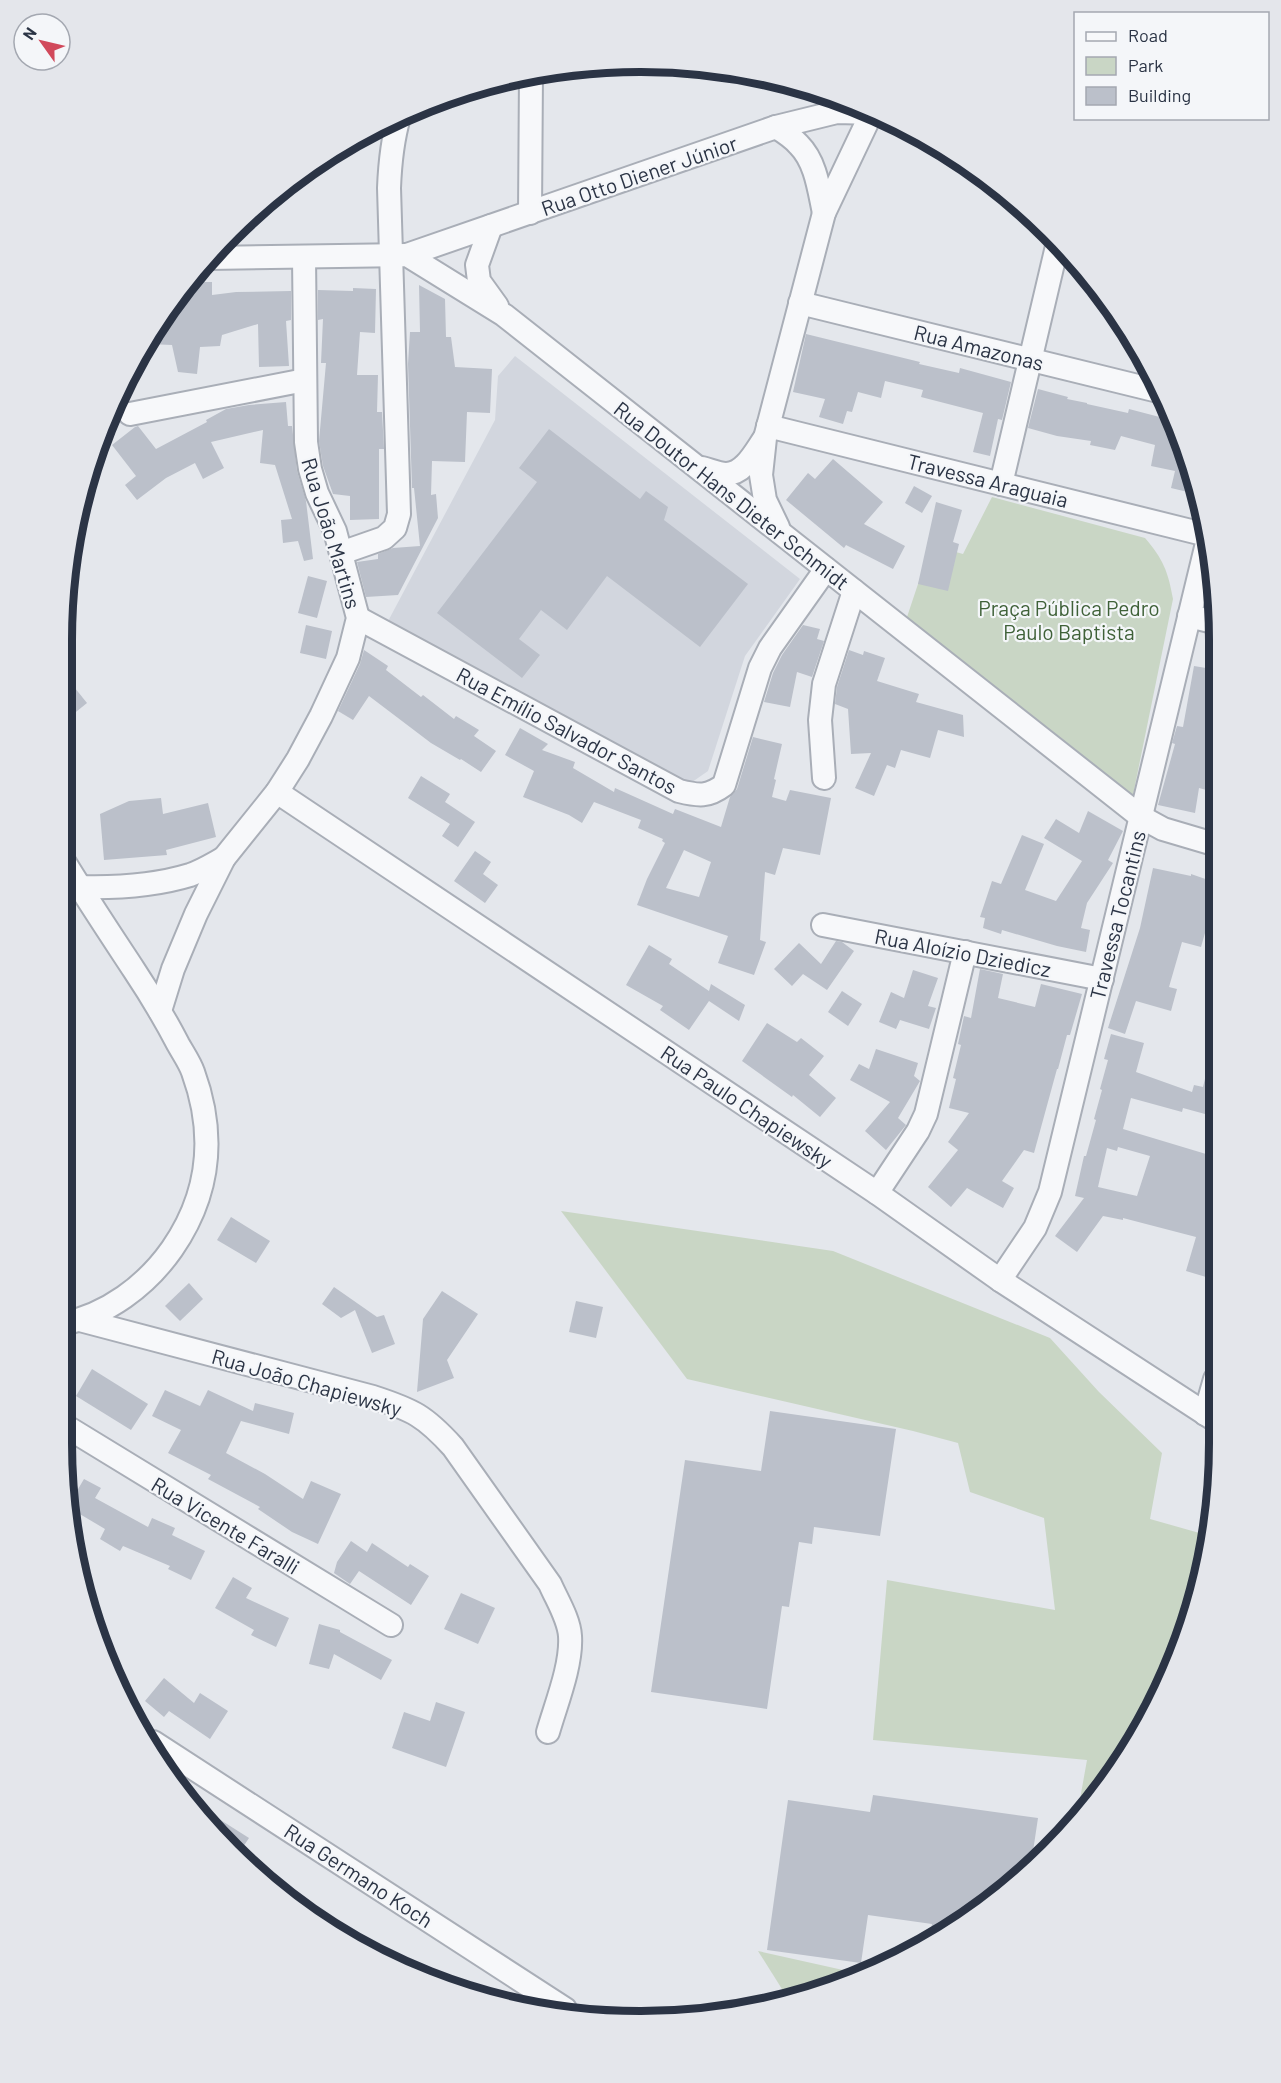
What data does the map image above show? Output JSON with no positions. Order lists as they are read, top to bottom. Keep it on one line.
{"streets":{"street":["Rua Otto Diener Júnior","Rua Amazonas","Travessa Araguaia","Rua Doutor Hans Dieter Schmidt","Rua João Martins","Rua Emílio Salvador Santos","Travessa Tocantins","Rua Aloízio Dziedicz","Rua Paulo Chapiewsky","Rua João Chapiewsky","Rua Vicente Faralli","Rua Germano Koch"]},"crossings":[["Rua Otto Diener Júnior","Rua Doutor Hans Dieter Schmidt"],["Rua Doutor Hans Dieter Schmidt","Rua Emílio Salvador Santos"],["Rua Doutor Hans Dieter Schmidt","Travessa Tocantins"],["Rua João Martins","Rua Emílio Salvador Santos"],["Rua João Martins","Rua Paulo Chapiewsky"],["Travessa Tocantins","Rua Aloízio Dziedicz"],["Travessa Tocantins","Rua Paulo Chapiewsky"]],"parks":["Praça Pública Pedro Paulo Baptista"],"legend":["Road","Park","Building"],"north":"top left"}
